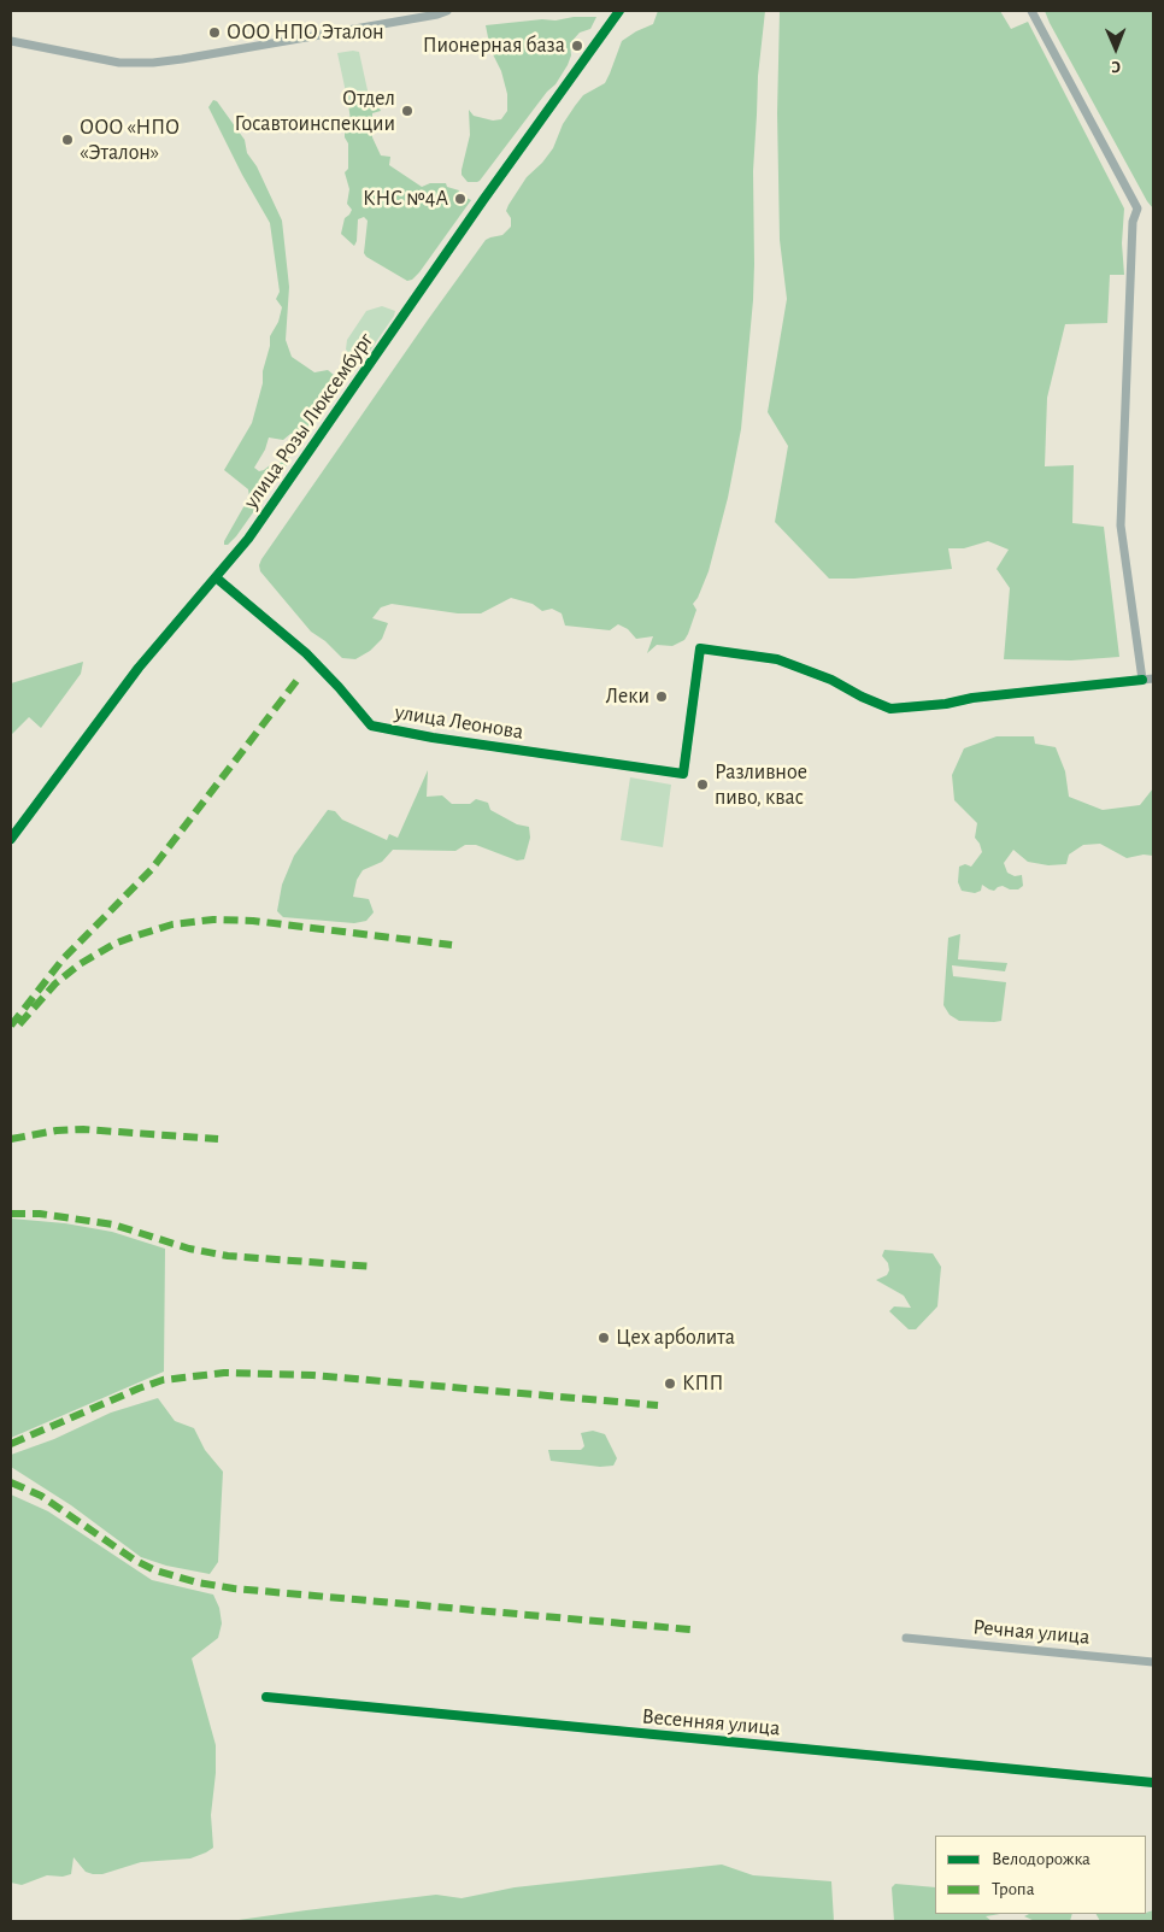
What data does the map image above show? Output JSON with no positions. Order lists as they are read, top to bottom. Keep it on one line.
{"streets":{"street":["улица Розы Люксембург","улица Леонова","Речная улица","Весенняя улица"]},"crossings":[["улица Розы Люксембург","улица Леонова"]],"places":["ООО НПО Эталон","Пионерная база","Отдел Госавтоинспекции","ООО «НПО «Эталон»","КНС №4А","Леки","Разливное пиво, квас","Цех арболита","КПП"],"legend":["Велодорожка","Тропа"],"north":"bottom"}
